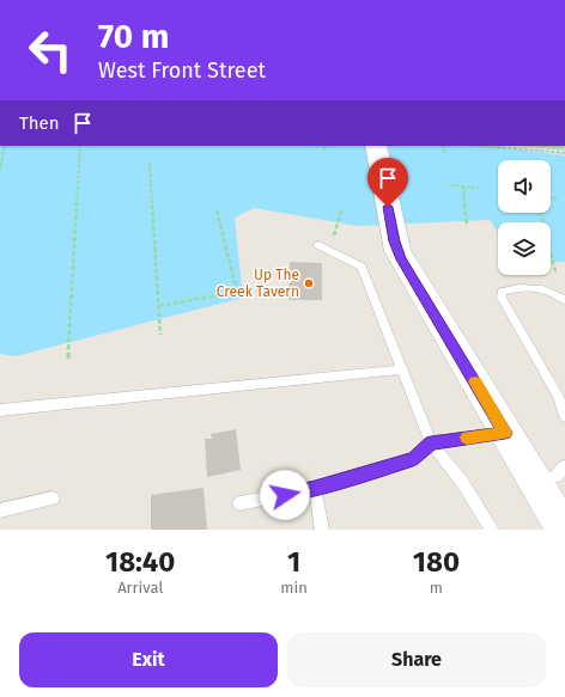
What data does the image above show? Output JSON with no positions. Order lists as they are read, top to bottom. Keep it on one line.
{"places":["Up The Creek Tavern"],"page":{"turn":["70 m","West Front Street"],"then":"Then","eta":["18:40","Arrival","1","min","180","m"],"buttons":["Exit","Share"]}}
